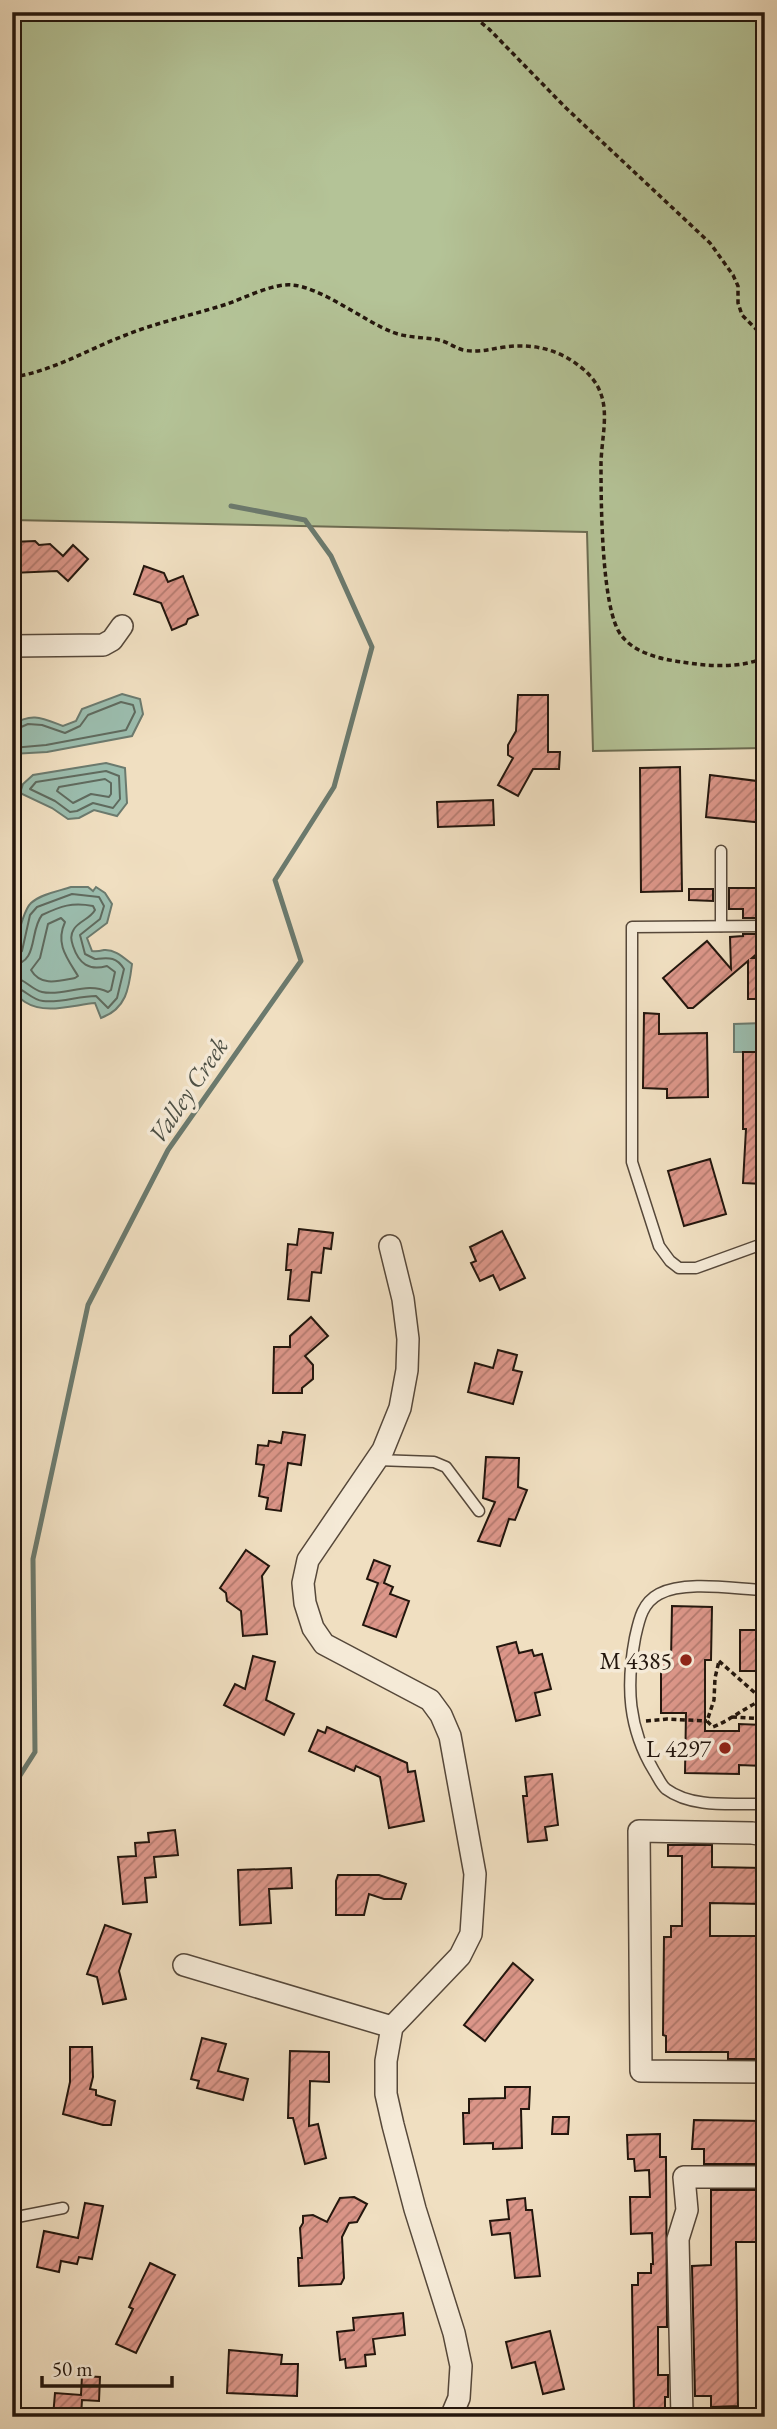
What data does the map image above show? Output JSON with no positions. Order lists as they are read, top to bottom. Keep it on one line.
{"water":["Valley Creek"],"places":["M 4385","L 4297"],"scale_bar":"50 m"}
